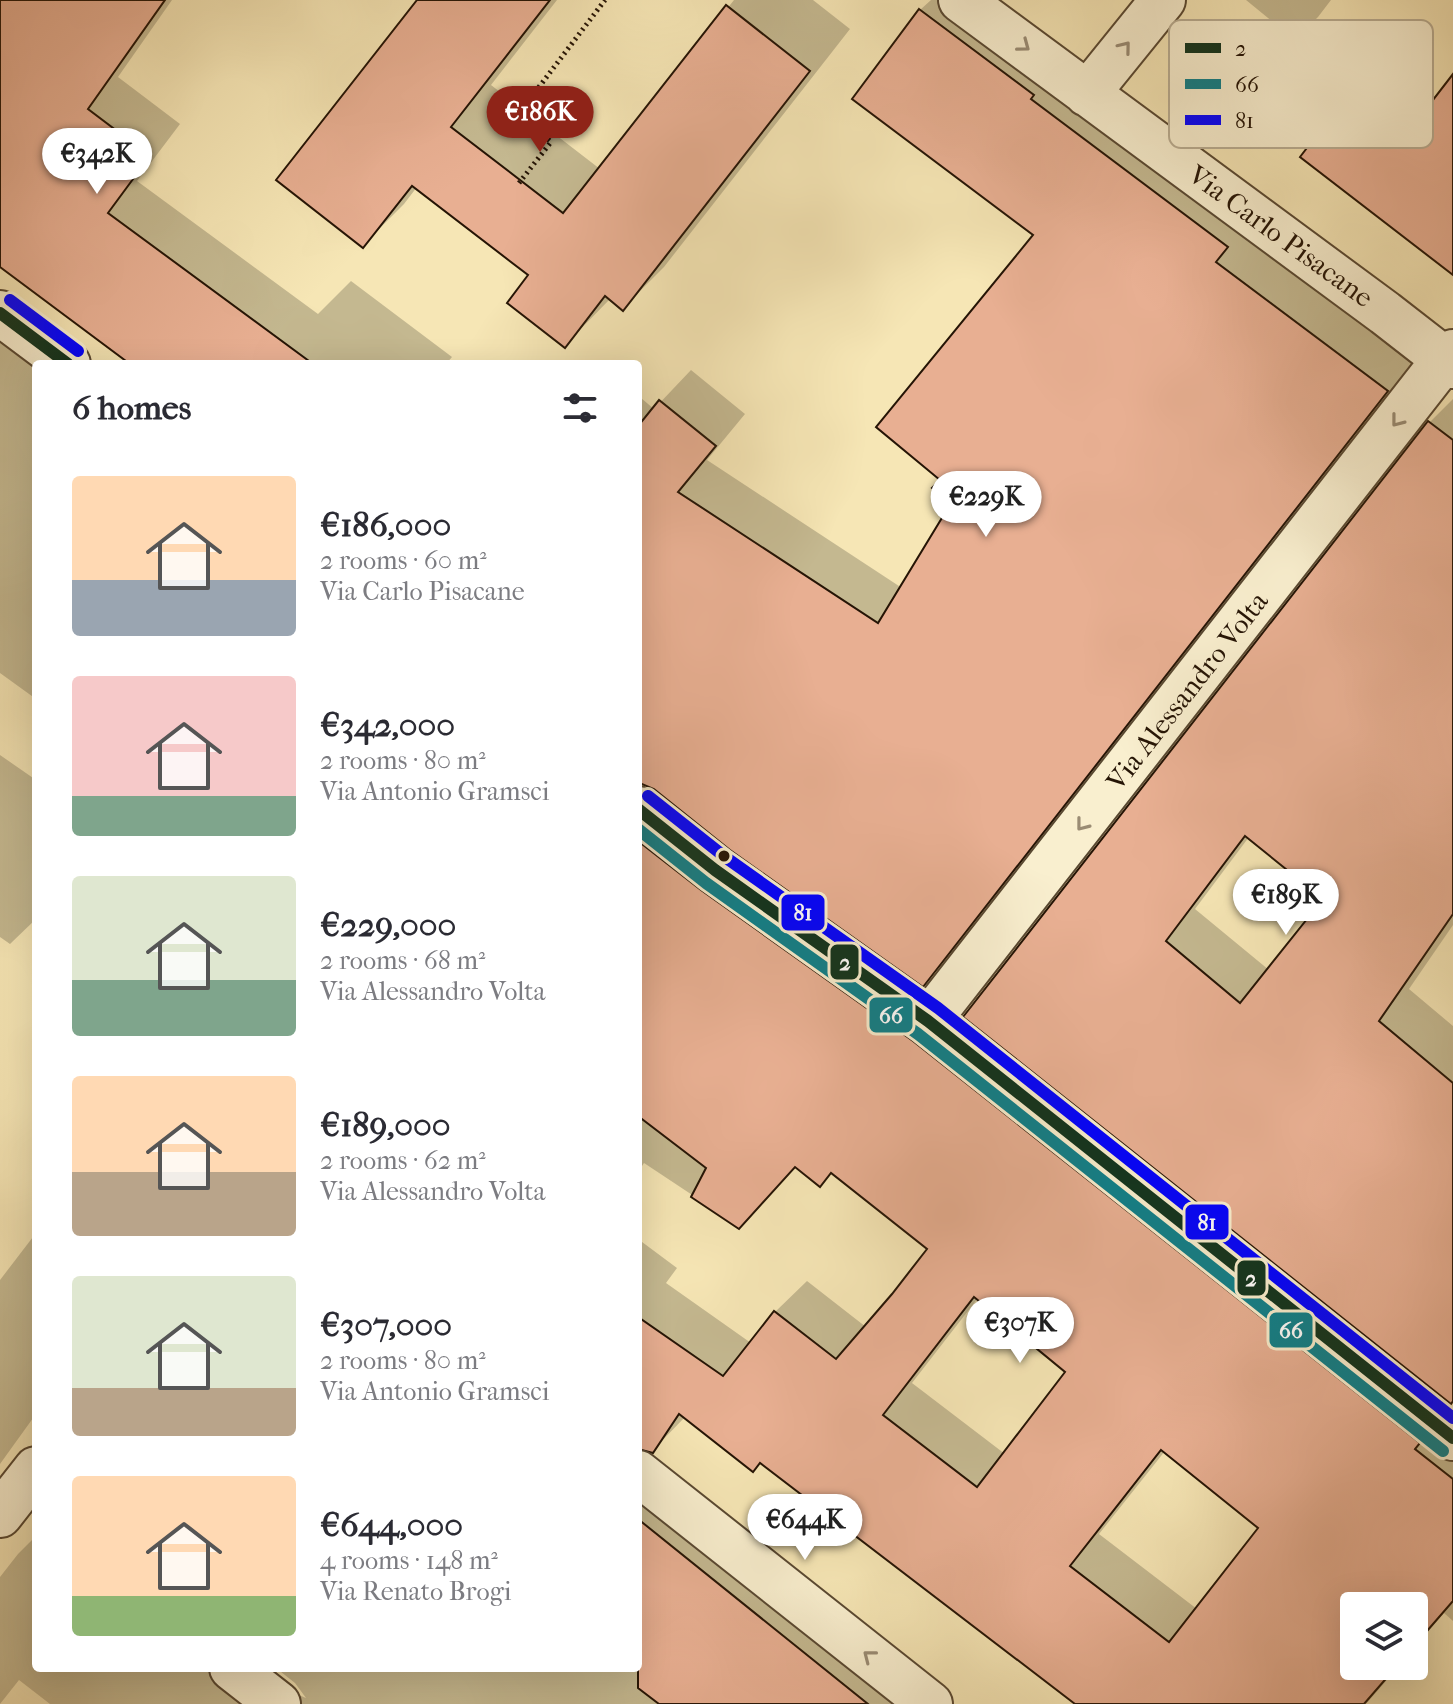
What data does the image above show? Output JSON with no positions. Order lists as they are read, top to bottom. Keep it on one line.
{"streets":{"street":["Via Carlo Pisacane","Via Alessandro Volta"]},"crossings":[["Via Carlo Pisacane","Via Alessandro Volta"]],"one_way":["Via Alessandro Volta"],"lines":["transit line 81","transit line 2","transit line 66"],"legend":["2","66","81"],"page":{"price":["€186K","€342K","€229K","€189K","€307K","€644K"],"heading":"6 homes","list":[{"name":"€186,000","note":"2 rooms · 60 m² · Via Carlo Pisacane"},{"name":"€342,000","note":"2 rooms · 80 m² · Via Antonio Gramsci"},{"name":"€229,000","note":"2 rooms · 68 m² · Via Alessandro Volta"},{"name":"€189,000","note":"2 rooms · 62 m² · Via Alessandro Volta"},{"name":"€307,000","note":"2 rooms · 80 m² · Via Antonio Gramsci"},{"name":"€644,000","note":"4 rooms · 148 m² · Via Renato Brogi"}]}}
